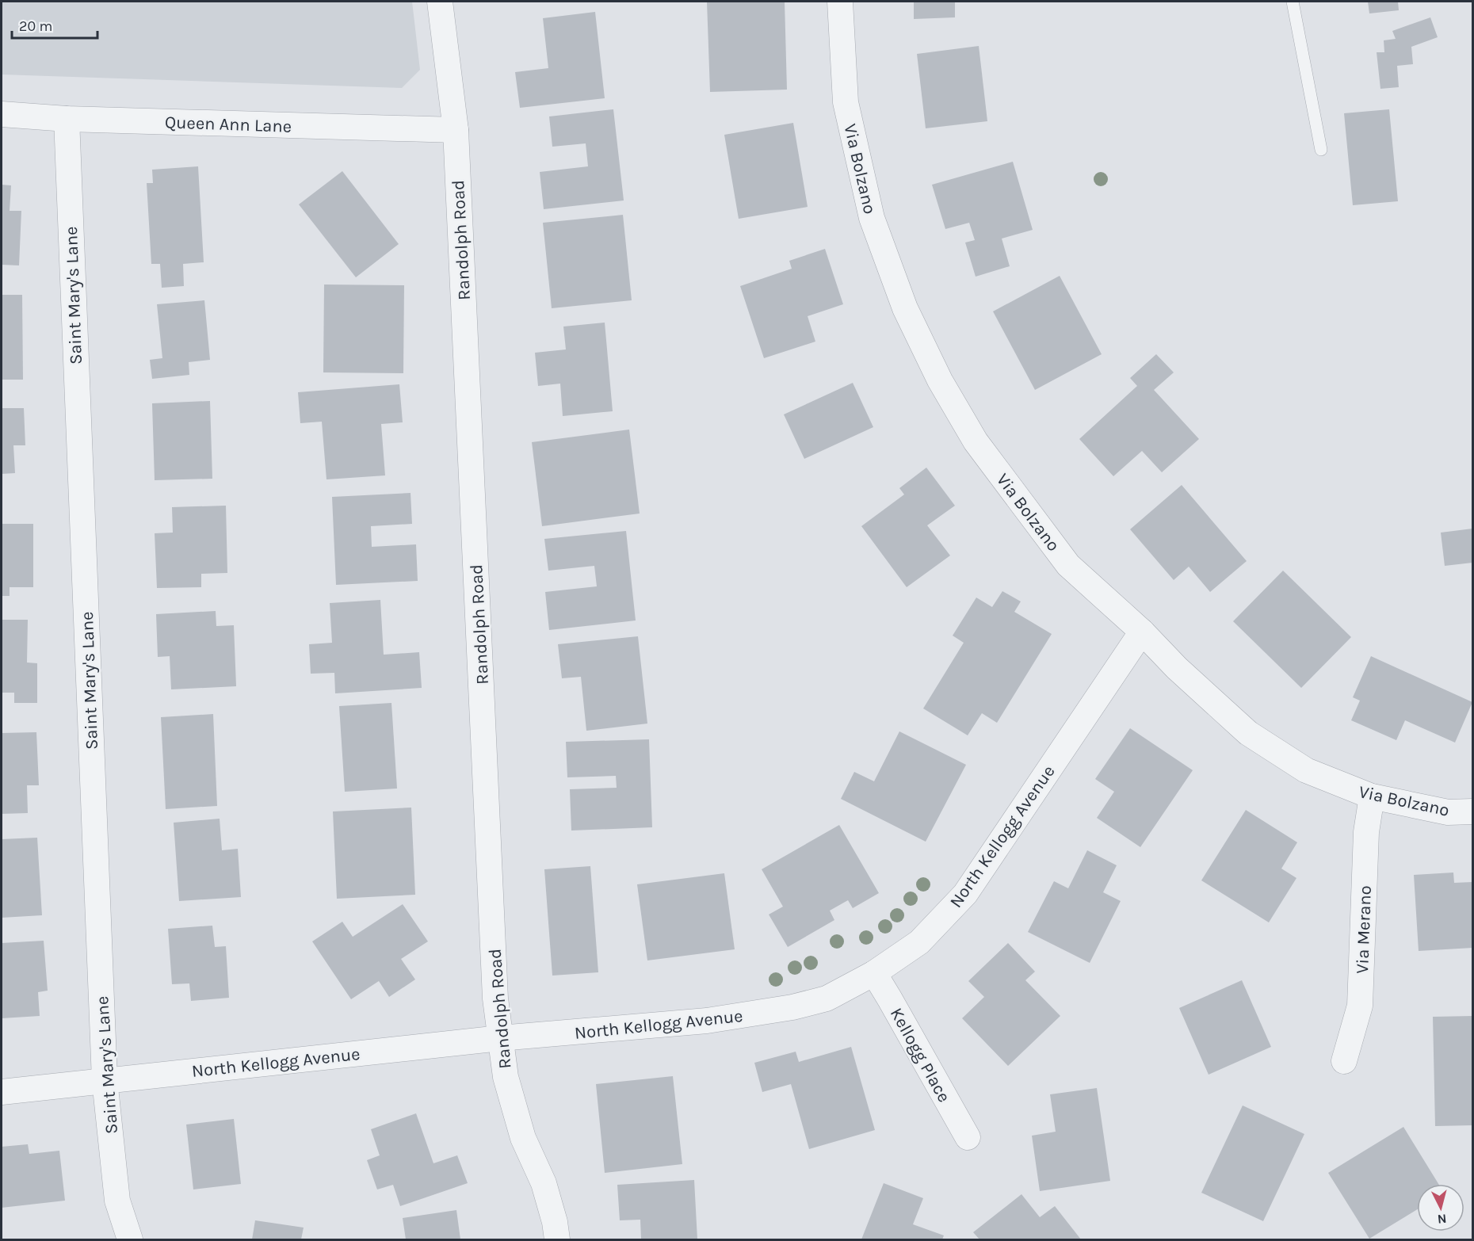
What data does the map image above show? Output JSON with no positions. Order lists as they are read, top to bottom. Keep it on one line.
{"streets":{"street":["Queen Ann Lane","Via Bolzano","Randolph Road","Saint Mary's Lane","North Kellogg Avenue","Via Merano","Kellogg Place"]},"crossings":[["Queen Ann Lane","Randolph Road"],["Queen Ann Lane","Saint Mary's Lane"],["Via Bolzano","North Kellogg Avenue"],["Via Bolzano","Via Merano"],["Randolph Road","North Kellogg Avenue"],["Saint Mary's Lane","North Kellogg Avenue"],["North Kellogg Avenue","Kellogg Place"]],"scale_bar":"20 m","north":"bottom"}
